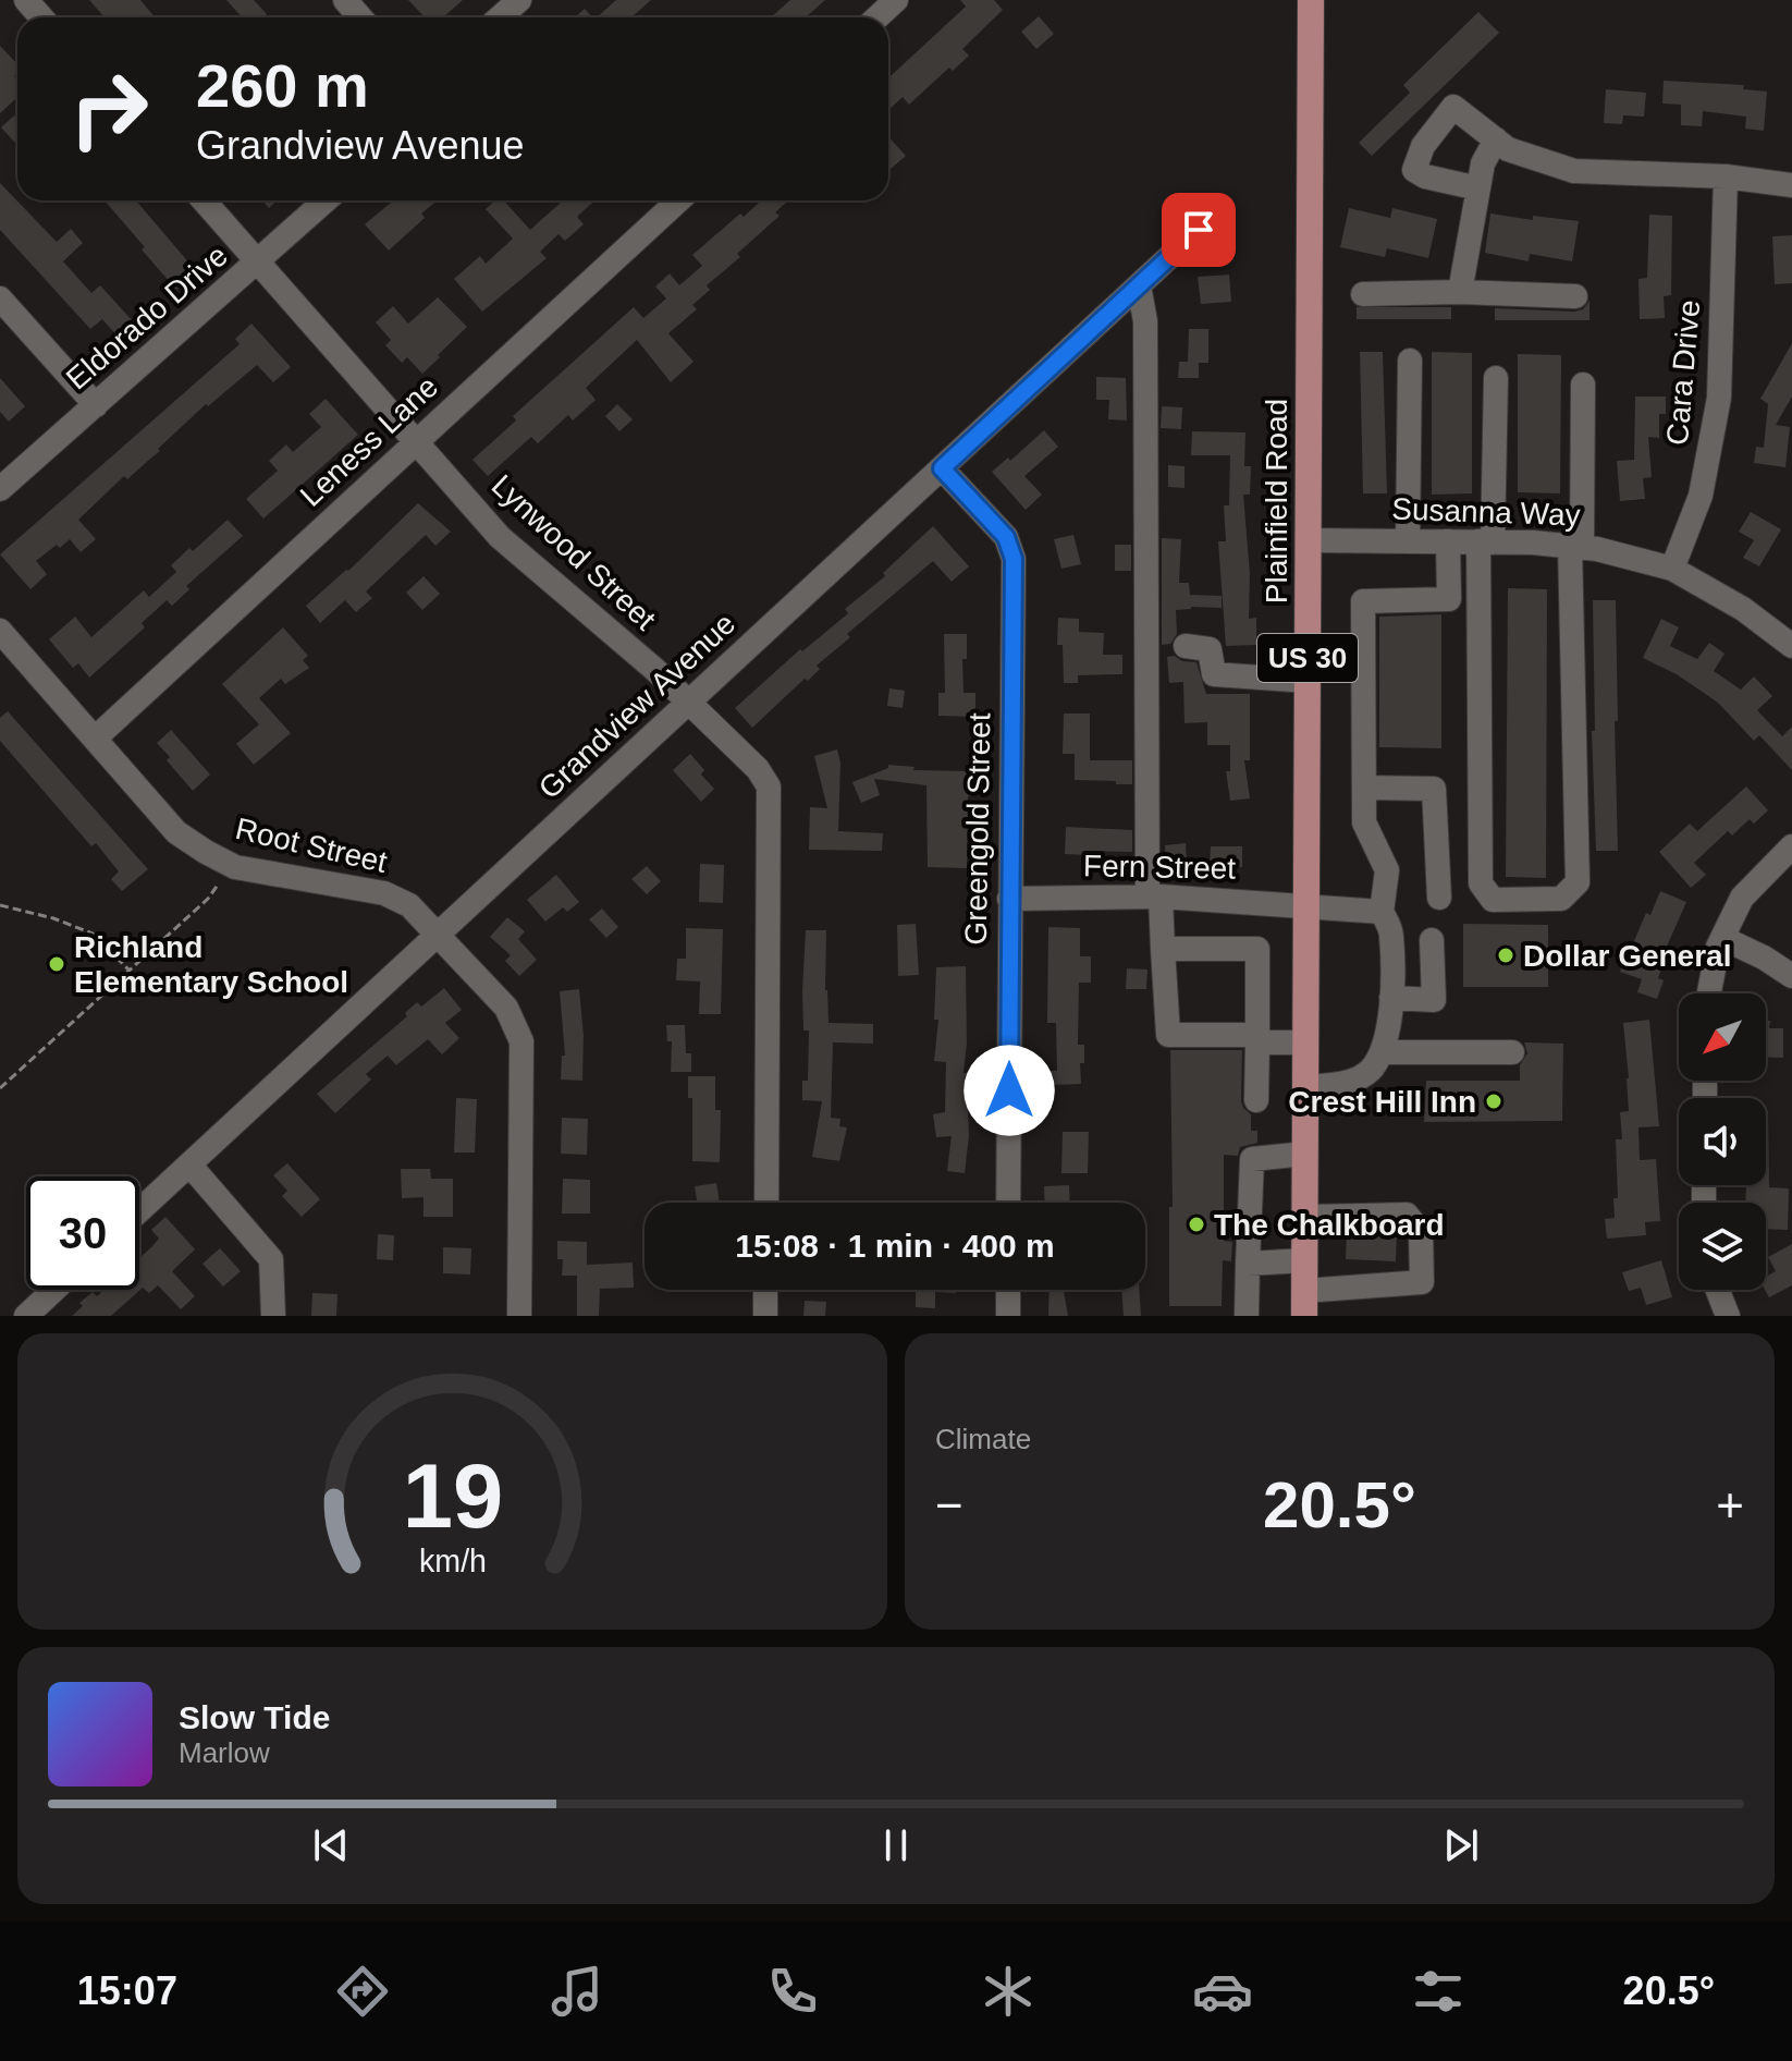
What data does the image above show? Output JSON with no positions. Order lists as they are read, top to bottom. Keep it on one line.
{"streets":{"main road":["Plainfield Road","US 30"],"street":["Eldorado Drive","Cara Drive","Leness Lane","Susanna Way","Lynwood Street","Grandview Avenue","Greengold Street","Root Street","Fern Street"]},"crossings":[["Eldorado Drive","Lynwood Street"],["Cara Drive","Susanna Way"],["Leness Lane","Lynwood Street"],["Leness Lane","Root Street"],["Plainfield Road","Susanna Way"],["Plainfield Road","Fern Street"],["Lynwood Street","Grandview Avenue"],["Grandview Avenue","Greengold Street"],["Grandview Avenue","Root Street"],["Greengold Street","Fern Street"]],"places":["Dollar General","Richland Elementary School","Crest Hill Inn","The Chalkboard"],"north":"bottom left","page":{"turn":["260 m","Grandview Avenue"],"limit":"30","trip":"15:08 · 1 min · 400 m","tile":"Climate","heat":["−","20.5°","+"],"song":["Slow Tide","Marlow"],"tabs":["15:07","20.5°"],"gauge":["19","km/h"]}}
